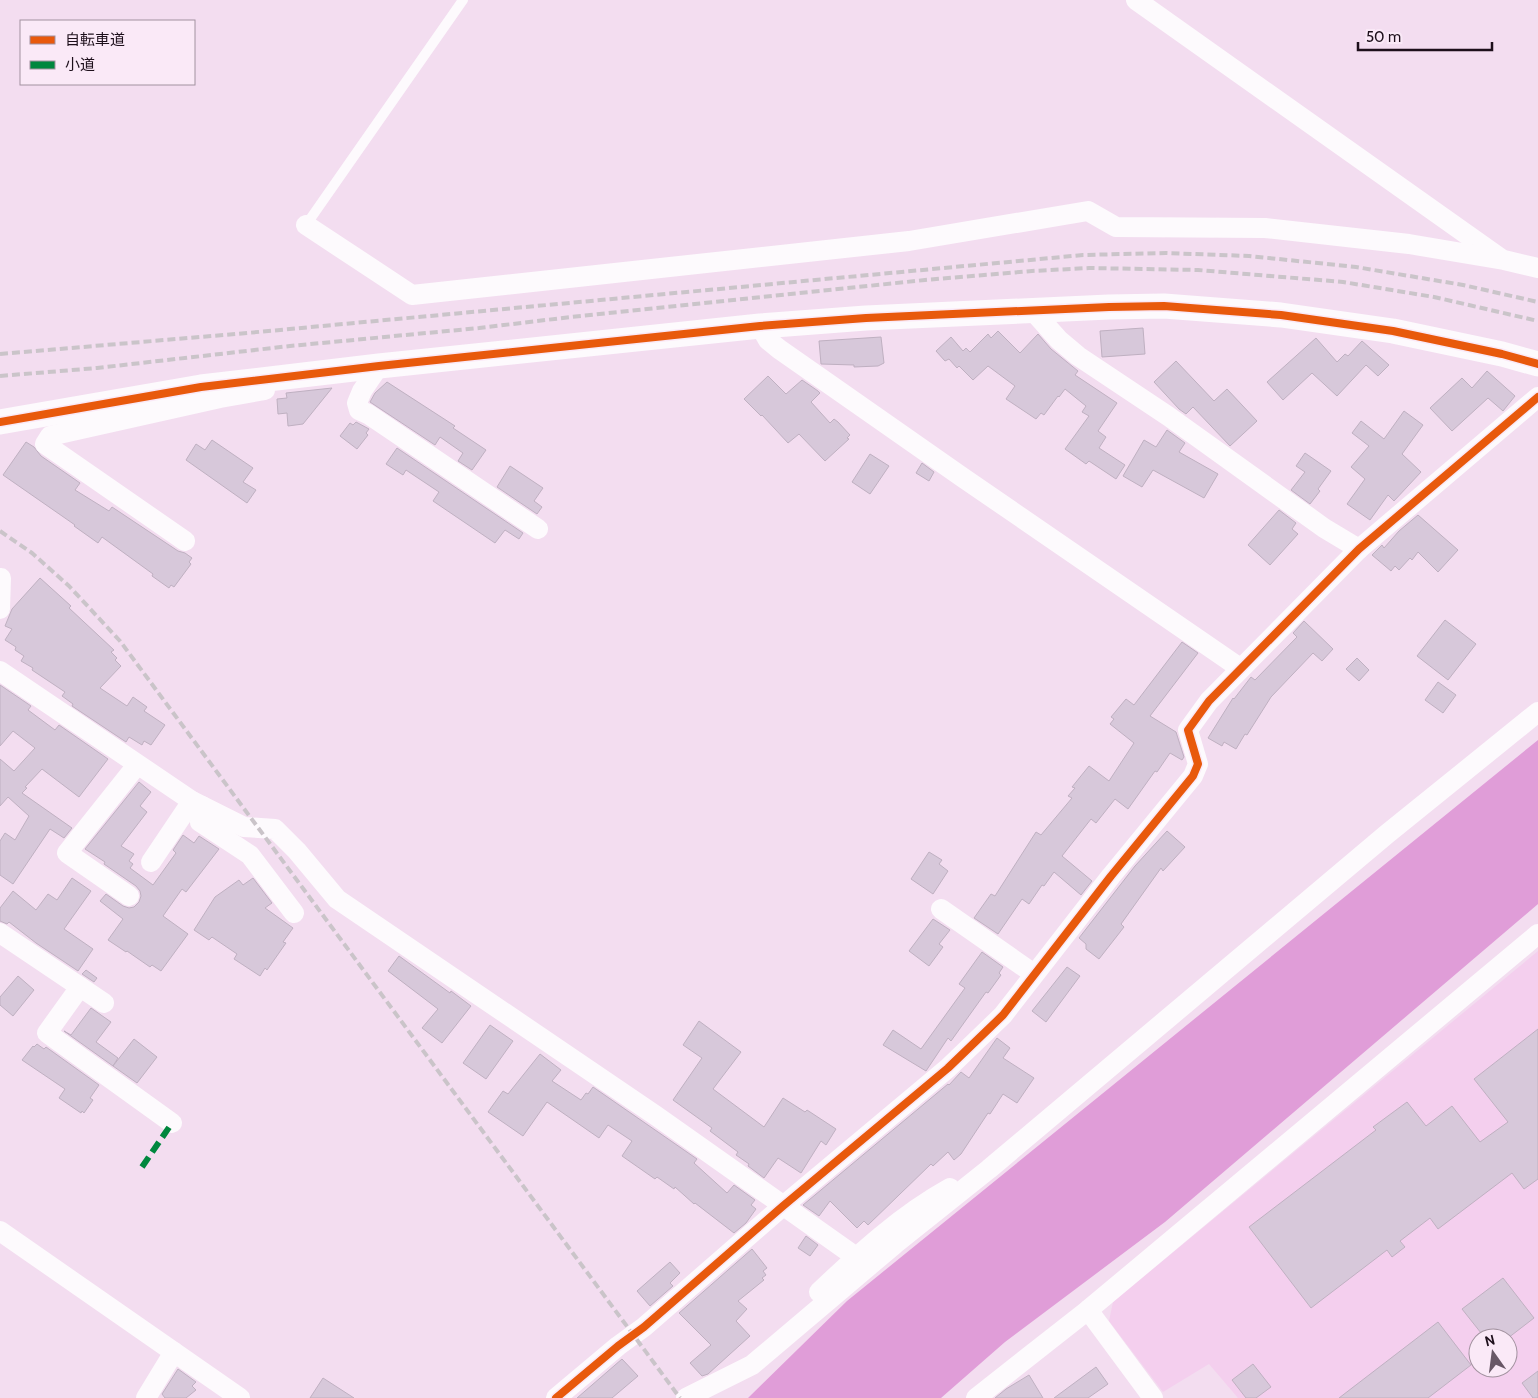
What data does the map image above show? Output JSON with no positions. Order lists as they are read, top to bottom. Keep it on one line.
{"legend":["自転車道","小道"],"scale_bar":"50 m","north":"top"}
